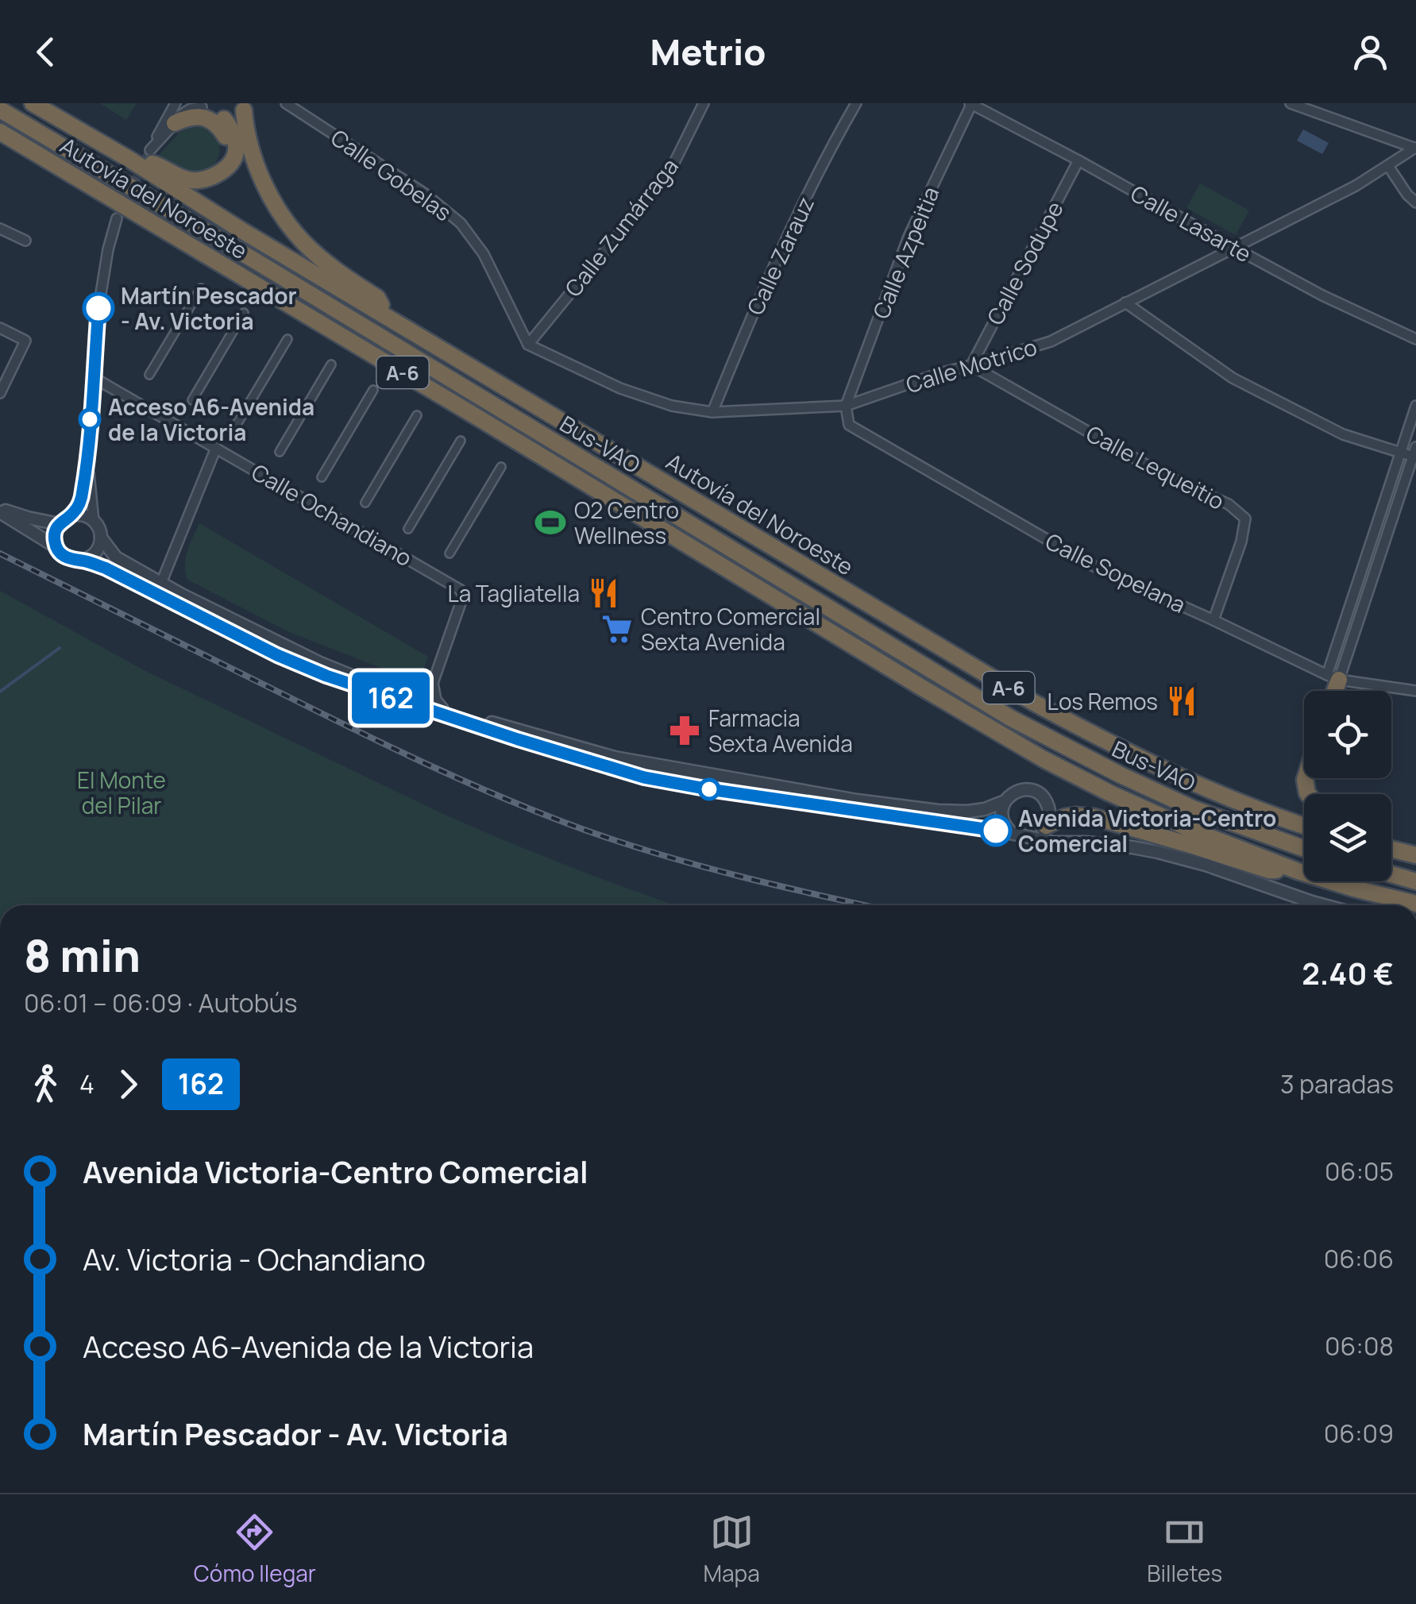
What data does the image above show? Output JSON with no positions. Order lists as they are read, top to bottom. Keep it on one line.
{"streets":{"highway":["Autovía del Noroeste","A-6","Bus-VAO"],"street":["Calle Gobelas","Calle Lasarte","Calle Zumárraga","Calle Azpeitia","Calle Zarauz","Calle Sodupe","Calle Motrico","Calle Lequeitio","Calle Ochandiano","Calle Sopelana"]},"crossings":[["Calle Gobelas","Calle Zumárraga"],["Calle Gobelas","Calle Motrico"],["Calle Lasarte","Calle Azpeitia"],["Calle Lasarte","Calle Sodupe"],["Calle Lasarte","Calle Motrico"],["Calle Zumárraga","Calle Motrico"],["Calle Azpeitia","Calle Motrico"],["Calle Azpeitia","Calle Sopelana"],["Calle Zarauz","Calle Motrico"],["Calle Sodupe","Calle Motrico"],["Calle Sodupe","Calle Lequeitio"],["Calle Motrico","Calle Lequeitio"],["Calle Motrico","Calle Sopelana"],["Calle Lequeitio","Calle Sopelana"]],"parks":["El Monte del Pilar"],"places":{"other":["Martín Pescador - Av. Victoria","Acceso A6-Avenida de la Victoria","Avenida Victoria-Centro Comercial"],"sports":["O2 Centro Wellness"],"restaurant":["La Tagliatella","Los Remos"],"supermarket":["Centro Comercial Sexta Avenida"],"pharmacy":["Farmacia Sexta Avenida"]},"lines":["bus line 162"],"page":{"header":"Metrio","on_map":"162","heading":["8 min","06:01 – 06:09 · Autobús","2.40 €"],"legs":["4","162","3 paradas"],"list":[{"name":"Avenida Victoria-Centro Comercial","value":"06:05"},{"name":"Av. Victoria - Ochandiano","value":"06:06"},{"name":"Acceso A6-Avenida de la Victoria","value":"06:08"},{"name":"Martín Pescador - Av. Victoria","value":"06:09"}],"tabs":["Cómo llegar","Mapa","Billetes"]}}
